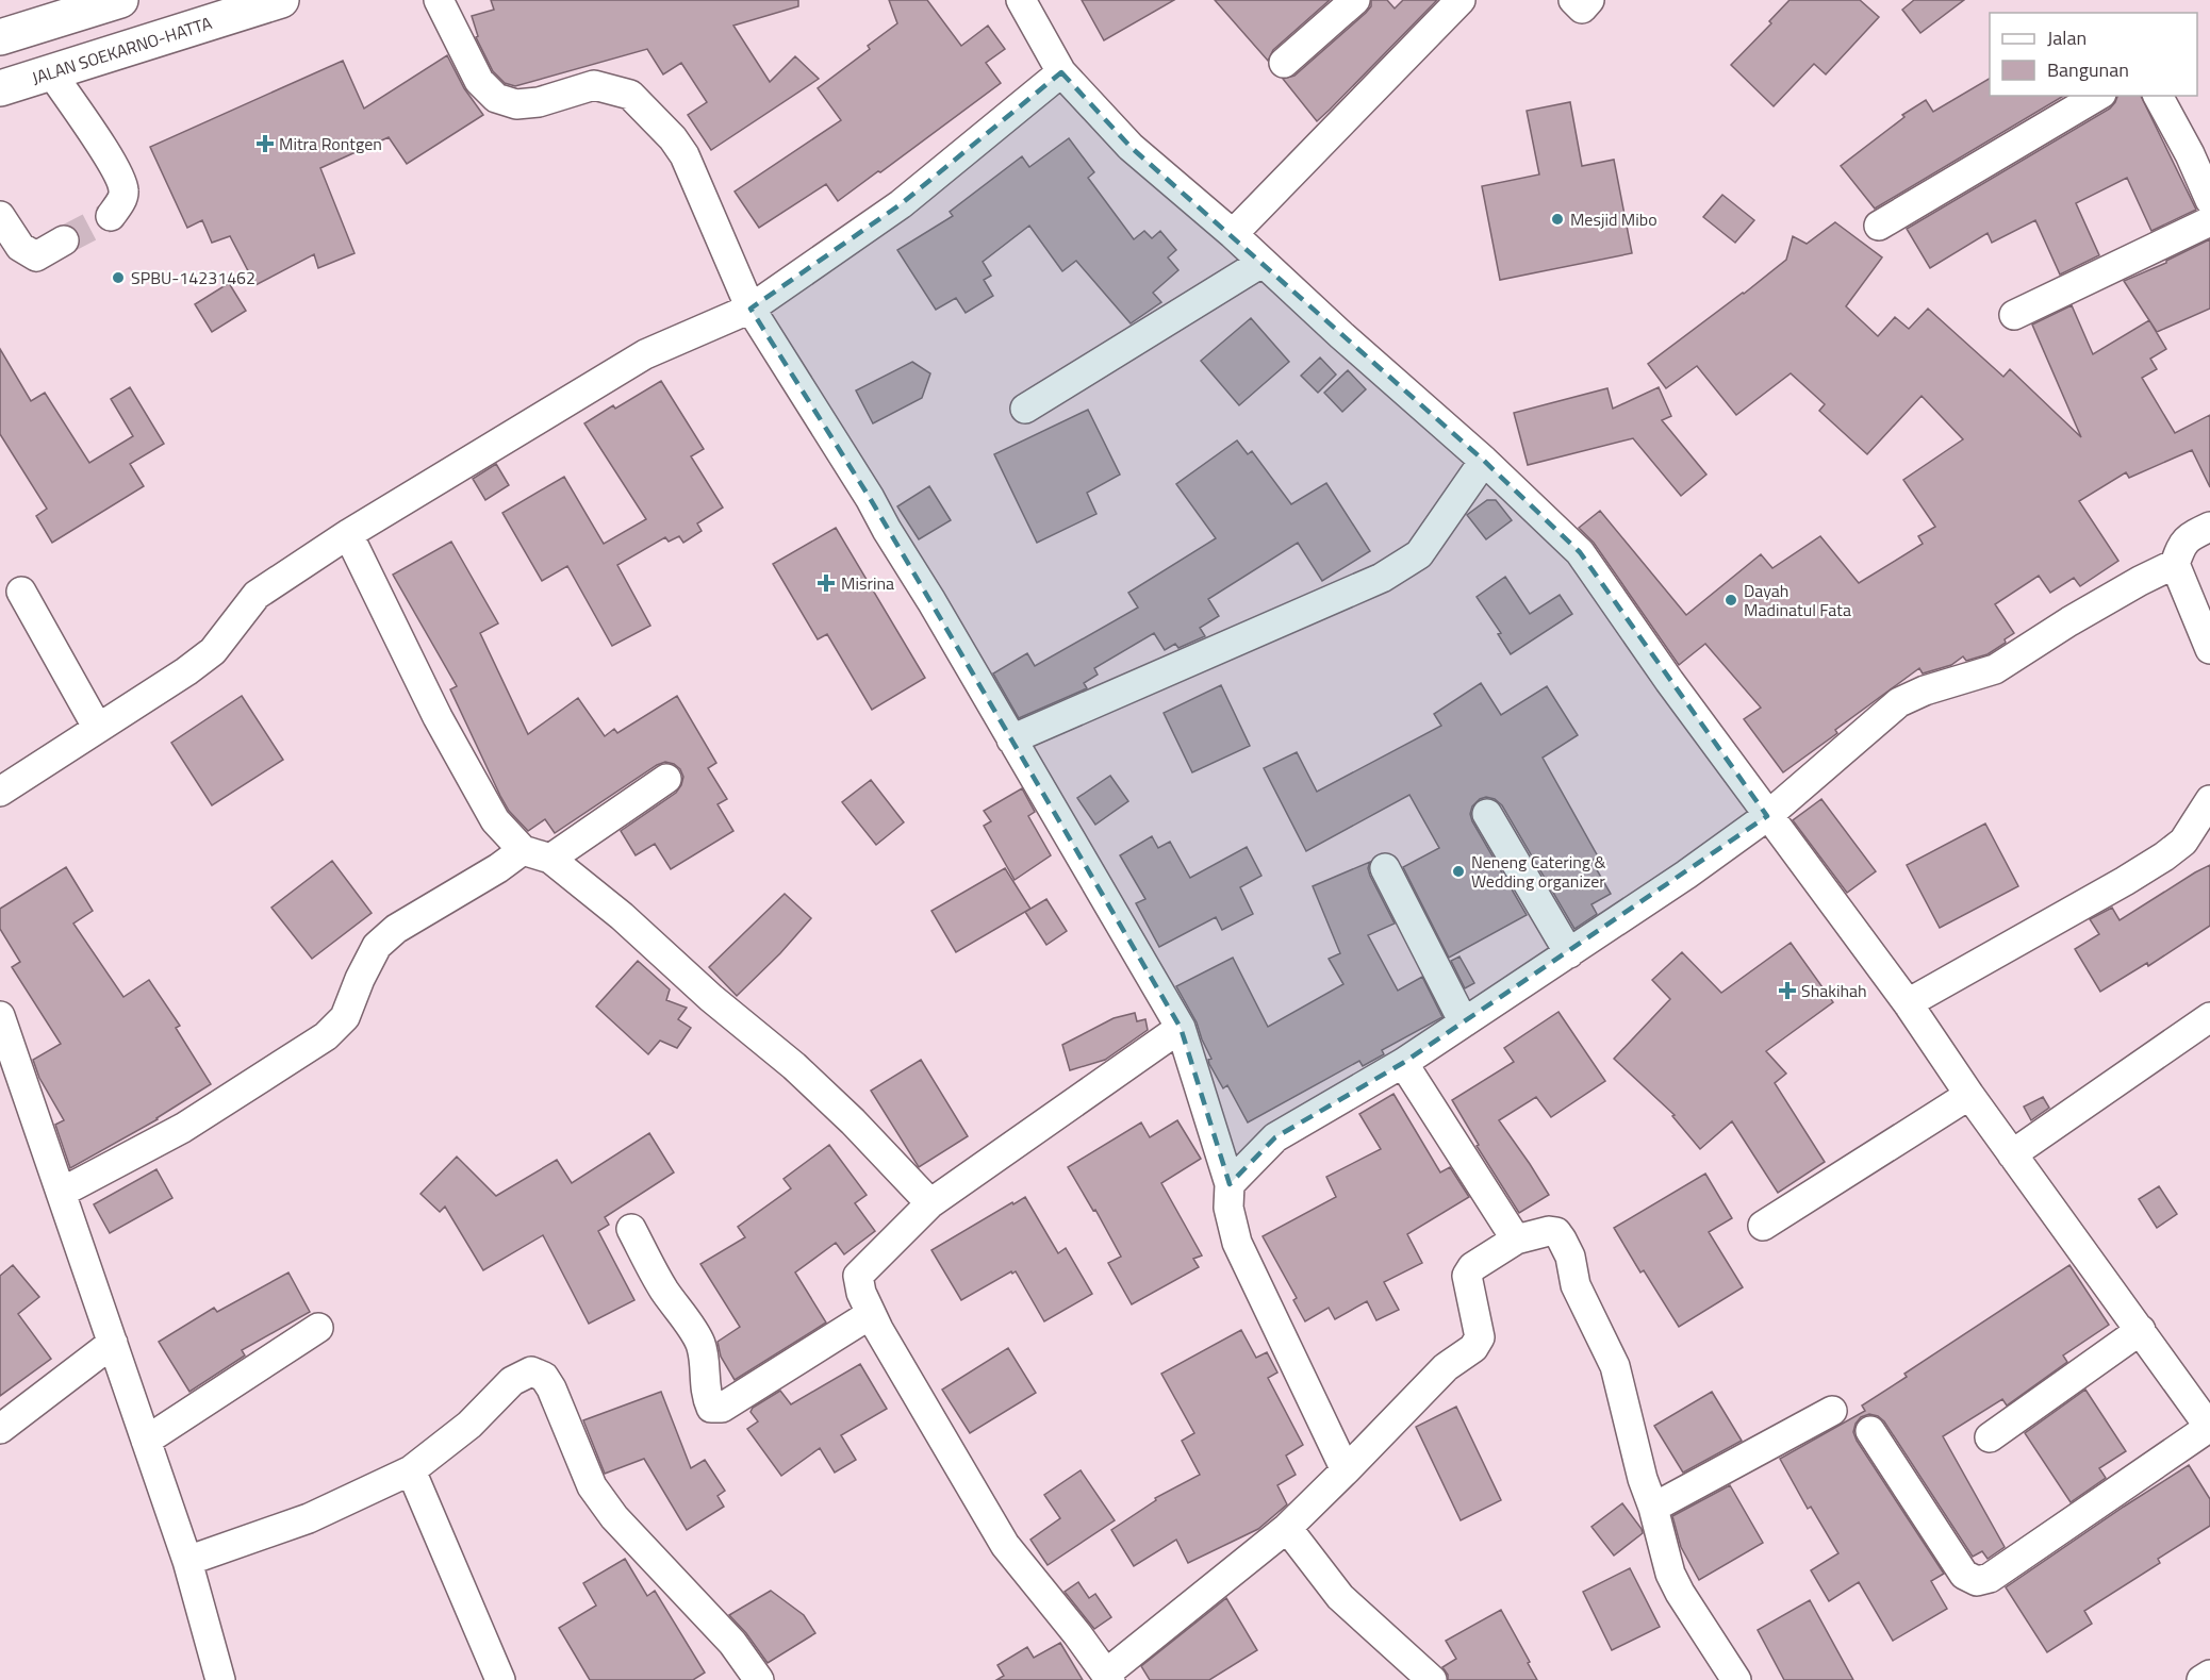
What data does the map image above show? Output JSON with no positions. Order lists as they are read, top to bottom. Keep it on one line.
{"streets":{"highway":["JALAN SOEKARNO-HATTA"]},"places":{"health":["Mitra Rontgen","Misrina","Shakihah"],"other":["Mesjid Mibo","SPBU-14231462","Dayah Madinatul Fata","Neneng Catering & Wedding organizer"]},"legend":["Jalan","Bangunan"]}
